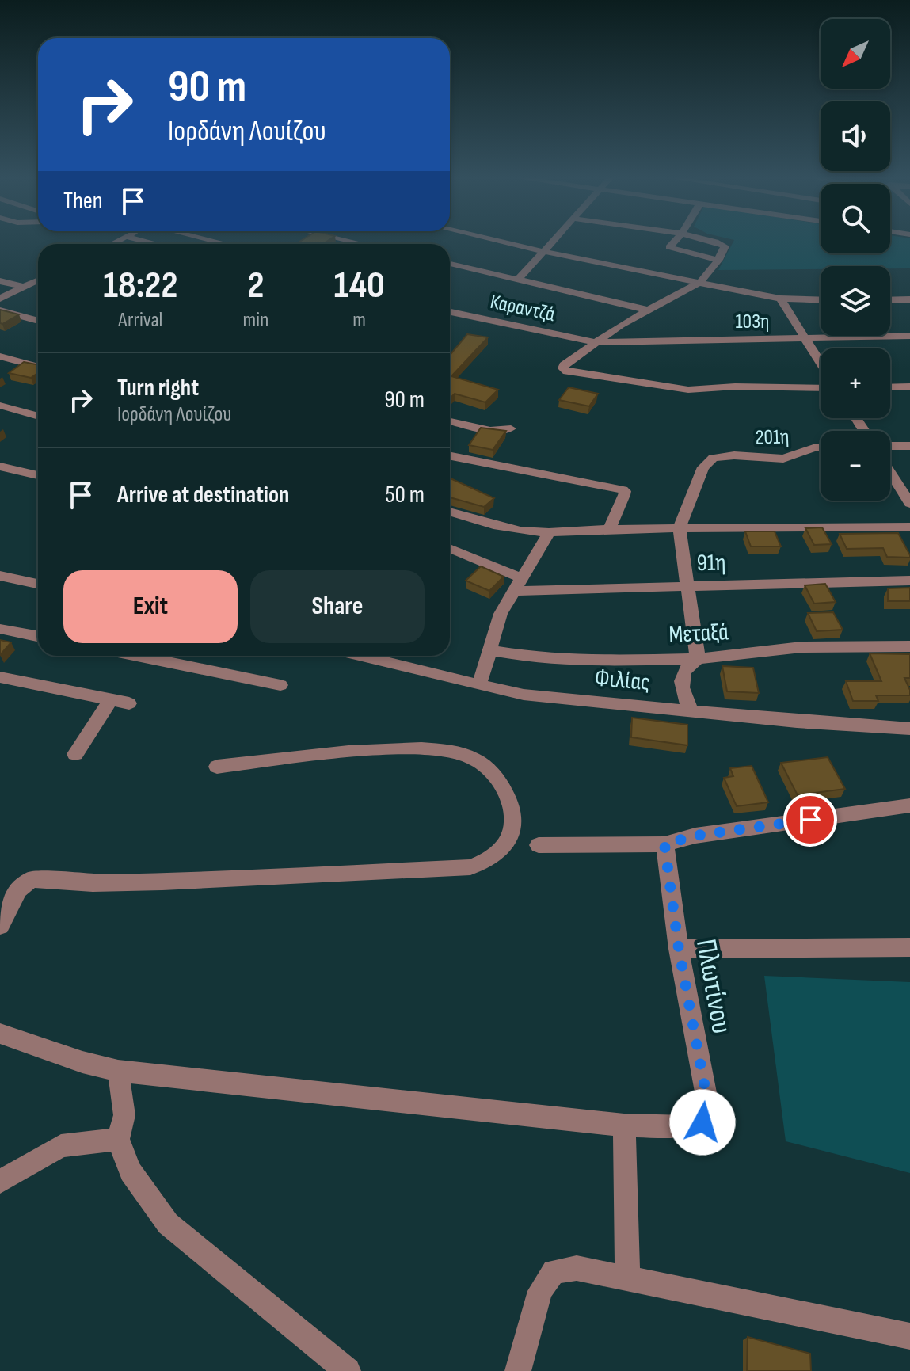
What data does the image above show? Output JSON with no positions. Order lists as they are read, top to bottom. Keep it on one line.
{"streets":{"street":["Καραντζά","103η","201η","91η","Μεταξά","Φιλίας","Πλωτίνου"]},"crossings":[["Καραντζά","103η"]],"north":"bottom left","page":{"map_buttons":["+","−"],"turn":["90 m","Ιορδάνη Λουίζου"],"then":"Then","eta":["18:22","Arrival","2","min","140","m"],"list":[{"name":"Turn right","note":"Ιορδάνη Λουίζου","value":"90 m"},{"name":"Arrive at destination","value":"50 m"}],"buttons":["Exit","Share"]}}
